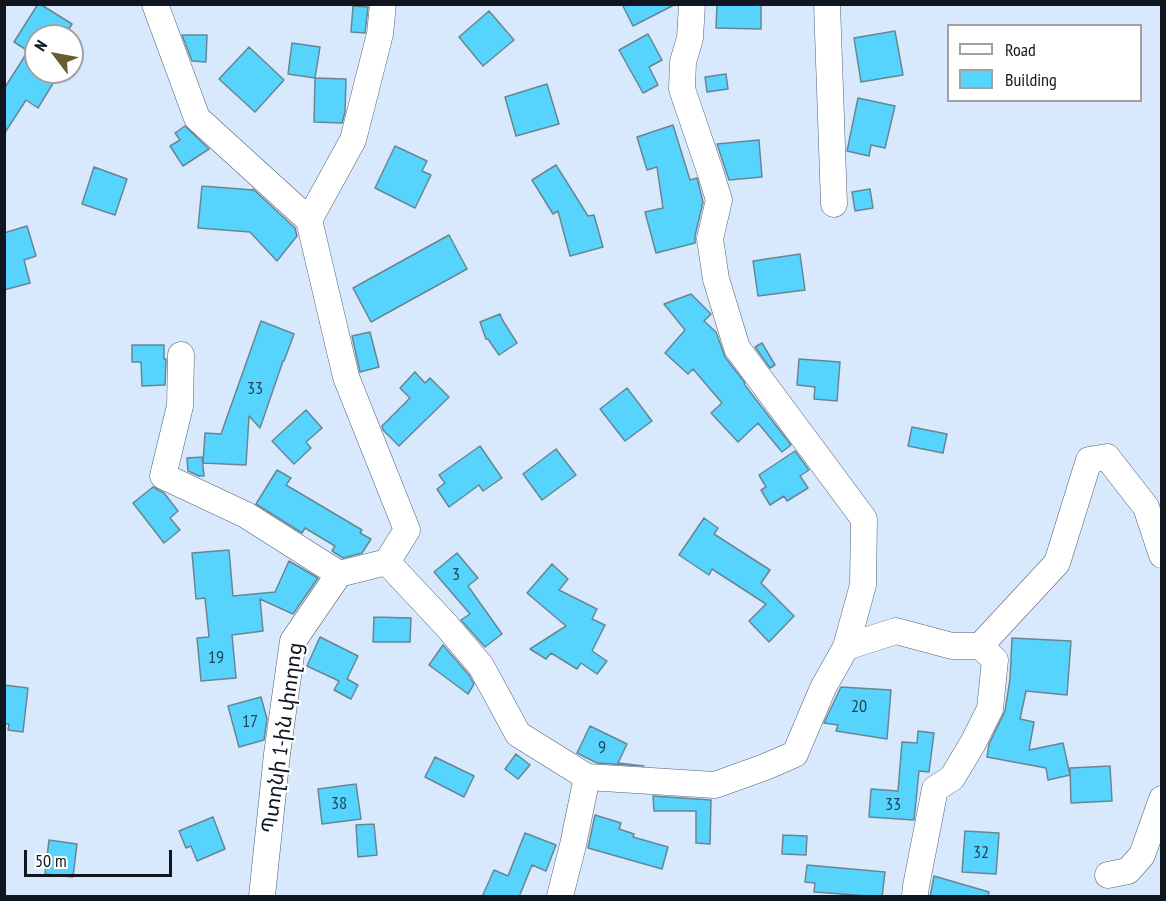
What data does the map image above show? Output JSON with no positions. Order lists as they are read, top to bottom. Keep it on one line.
{"streets":{"street":["Պտղնի 1-ին փողոց"]},"house_numbers":["33","3","19","20","17","9","38","33","32"],"legend":["Road","Building"],"scale_bar":"50 m","north":"top left"}
